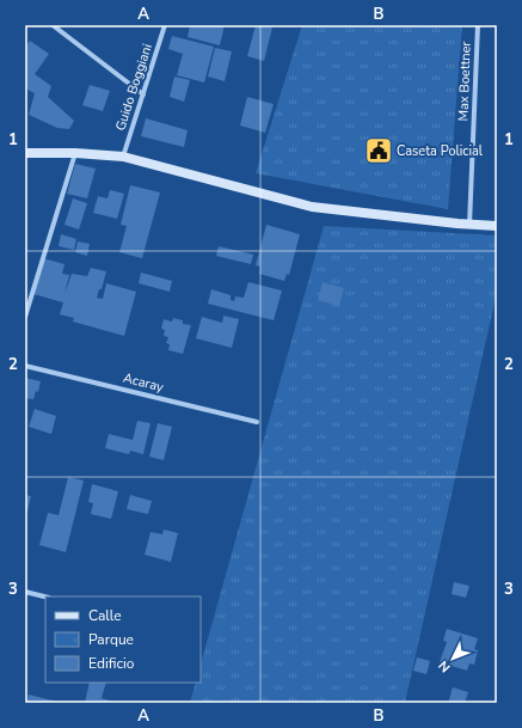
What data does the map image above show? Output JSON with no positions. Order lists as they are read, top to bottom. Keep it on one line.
{"streets":{"street":["Max Boettner","Guido Boggiani","Acaray"]},"places":{"public building":["Caseta Policial"]},"legend":["Calle","Parque","Edificio"],"north":"bottom left","grid":{"columns":["A","B"],"rows":["1","2","3"]}}
